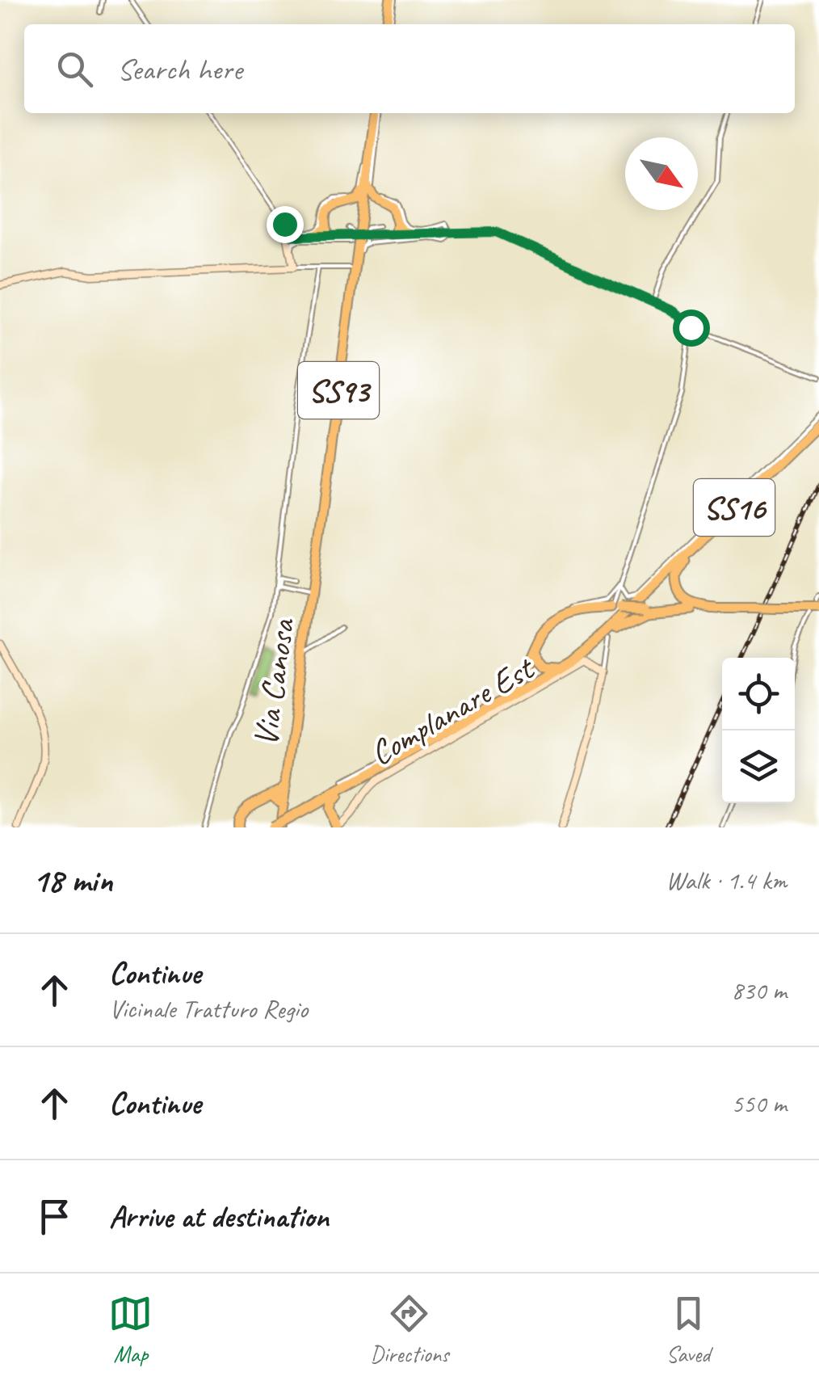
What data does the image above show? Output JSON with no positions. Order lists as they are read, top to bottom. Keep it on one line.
{"streets":{"highway":["SS16"],"main road":["SS93","Via Canosa"],"street":["Complanare Est"]},"crossings":[["SS93","Via Canosa"],["SS16","Via Canosa"]],"north":"bottom right","page":{"search":"Search here","heading":["18 min","Walk · 1.4 km"],"list":[["Continue","Vicinale Tratturo Regio","830 m"],["Continue","550 m"],"Arrive at destination"],"nav":["Map","Directions","Saved"]}}
